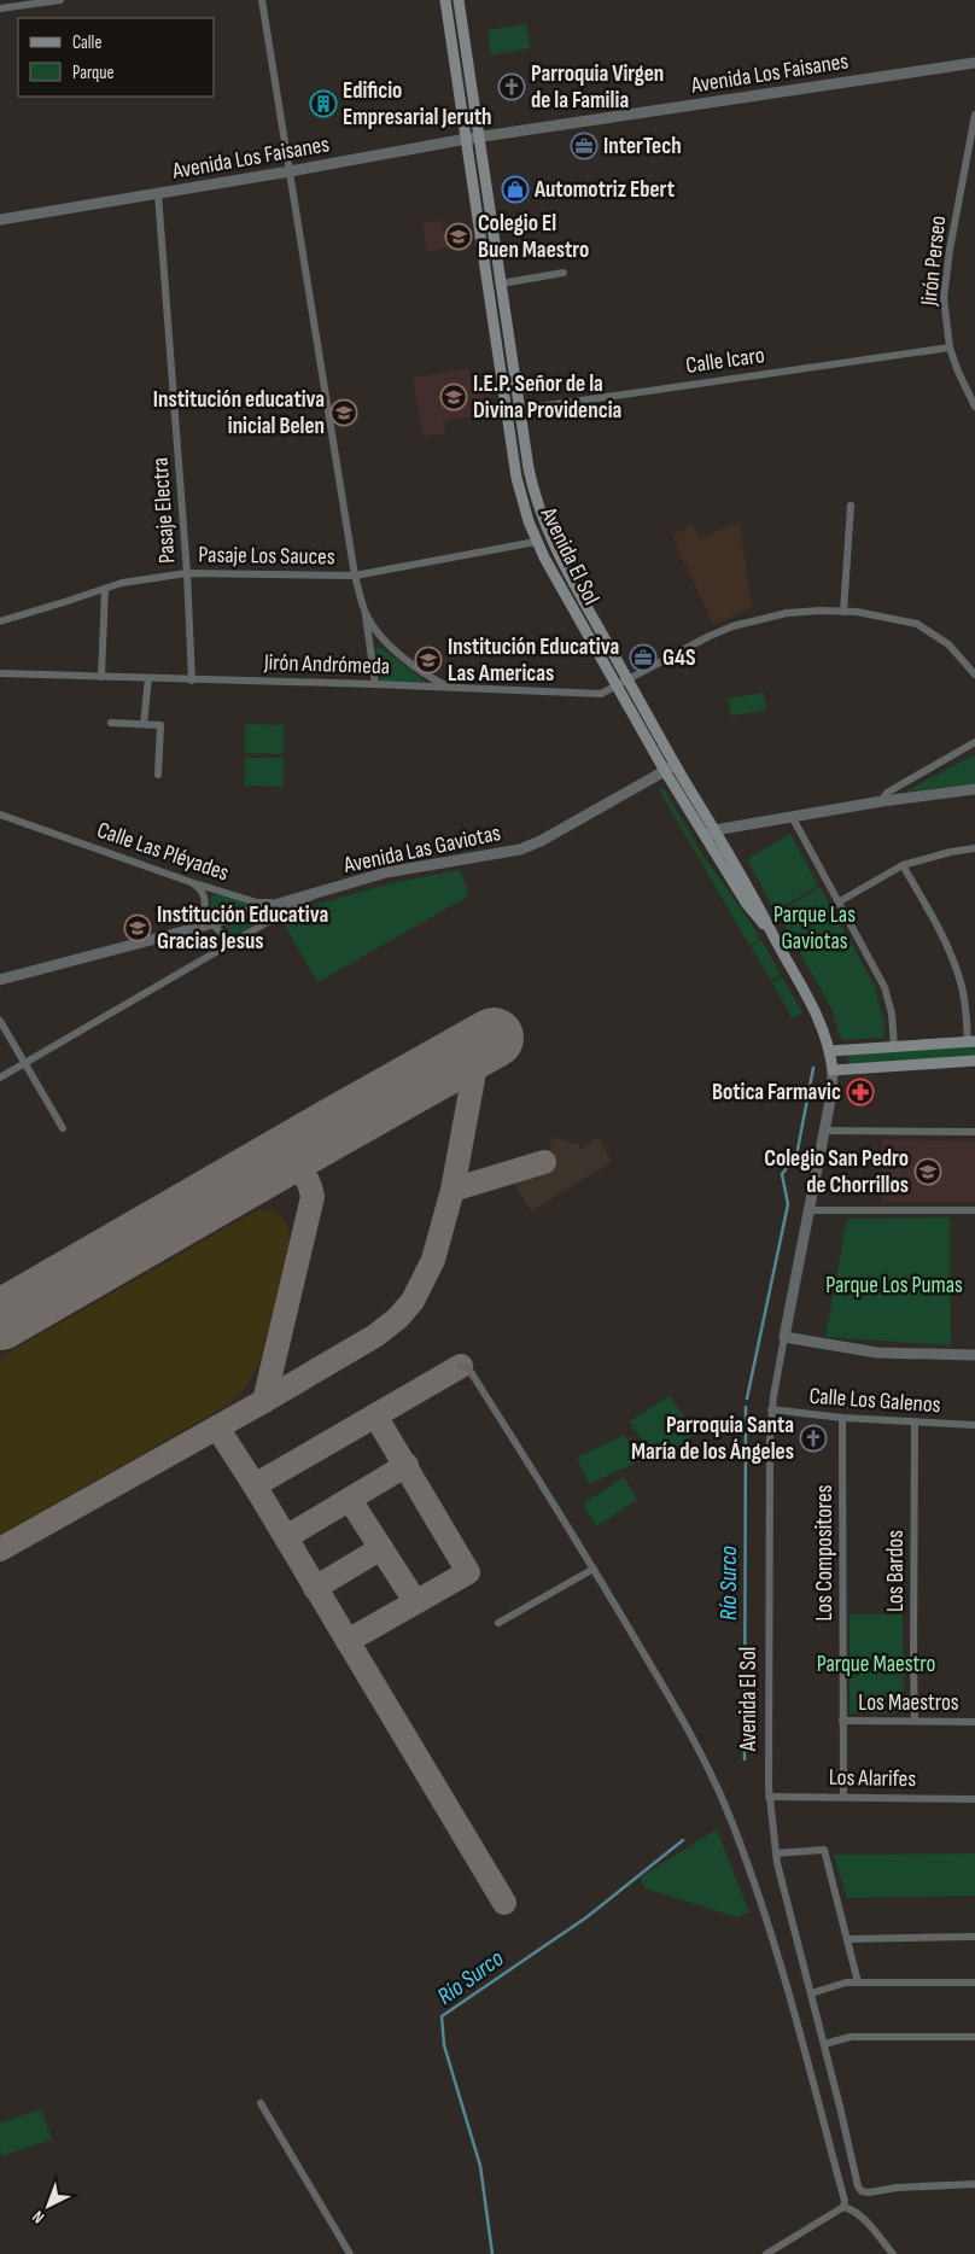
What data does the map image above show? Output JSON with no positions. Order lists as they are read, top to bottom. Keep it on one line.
{"streets":{"main road":["Avenida El Sol"],"street":["Avenida Los Faisanes","Jirón Perseo","Calle Icaro","Pasaje Electra","Pasaje Los Sauces","Jirón Andrómeda","Avenida Las Gaviotas","Calle Las Pléyades","Calle Los Galenos","Los Compositores","Los Bardos","Los Maestros","Los Alarifes"]},"crossings":[["Avenida Los Faisanes","Pasaje Electra"],["Avenida Los Faisanes","Avenida El Sol"],["Jirón Perseo","Calle Icaro"],["Calle Icaro","Avenida El Sol"],["Pasaje Electra","Pasaje Los Sauces"],["Pasaje Electra","Jirón Andrómeda"],["Pasaje Los Sauces","Avenida El Sol"],["Avenida El Sol","Jirón Andrómeda"],["Avenida El Sol","Avenida Las Gaviotas"],["Avenida El Sol","Calle Los Galenos"],["Avenida El Sol","Los Alarifes"],["Avenida Las Gaviotas","Calle Las Pléyades"],["Calle Los Galenos","Los Compositores"],["Calle Los Galenos","Los Bardos"],["Los Compositores","Los Maestros"],["Los Compositores","Los Alarifes"],["Los Bardos","Los Maestros"]],"water":["Río Surco"],"parks":["Parque Las Gaviotas","Parque Los Pumas","Parque Maestro"],"places":{"church":["Parroquia Virgen de la Familia","Parroquia Santa María de los Ángeles"],"building":["Edificio Empresarial Jeruth"],"office":["InterTech","G4S"],"shop":["Automotriz Ebert"],"school or university":["Colegio El Buen Maestro","I.E.P. Señor de la Divina Providencia","Institución educativa inicial Belen","Institución Educativa Las Americas","Institución Educativa Gracias Jesus","Colegio San Pedro de Chorrillos"],"pharmacy":["Botica Farmavic"]},"legend":["Calle","Parque"],"north":"bottom left"}
